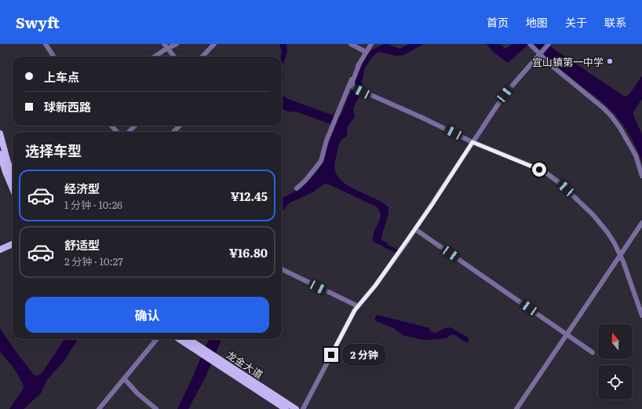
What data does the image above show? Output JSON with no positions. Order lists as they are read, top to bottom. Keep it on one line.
{"streets":{"main road":["龙金大道"]},"places":["宜山镇第一中学"],"north":"top","page":{"header":"Swyft","nav":["首页","地图","关于","联系"],"banner":["上车点","球新西路"],"heading":"选择车型","list":[{"name":"经济型","note":"1 分钟 · 10:26","value":"¥12.45"},{"name":"舒适型","note":"2 分钟 · 10:27","value":"¥16.80"}],"buttons":"确认","bubble":"2 分钟"}}
